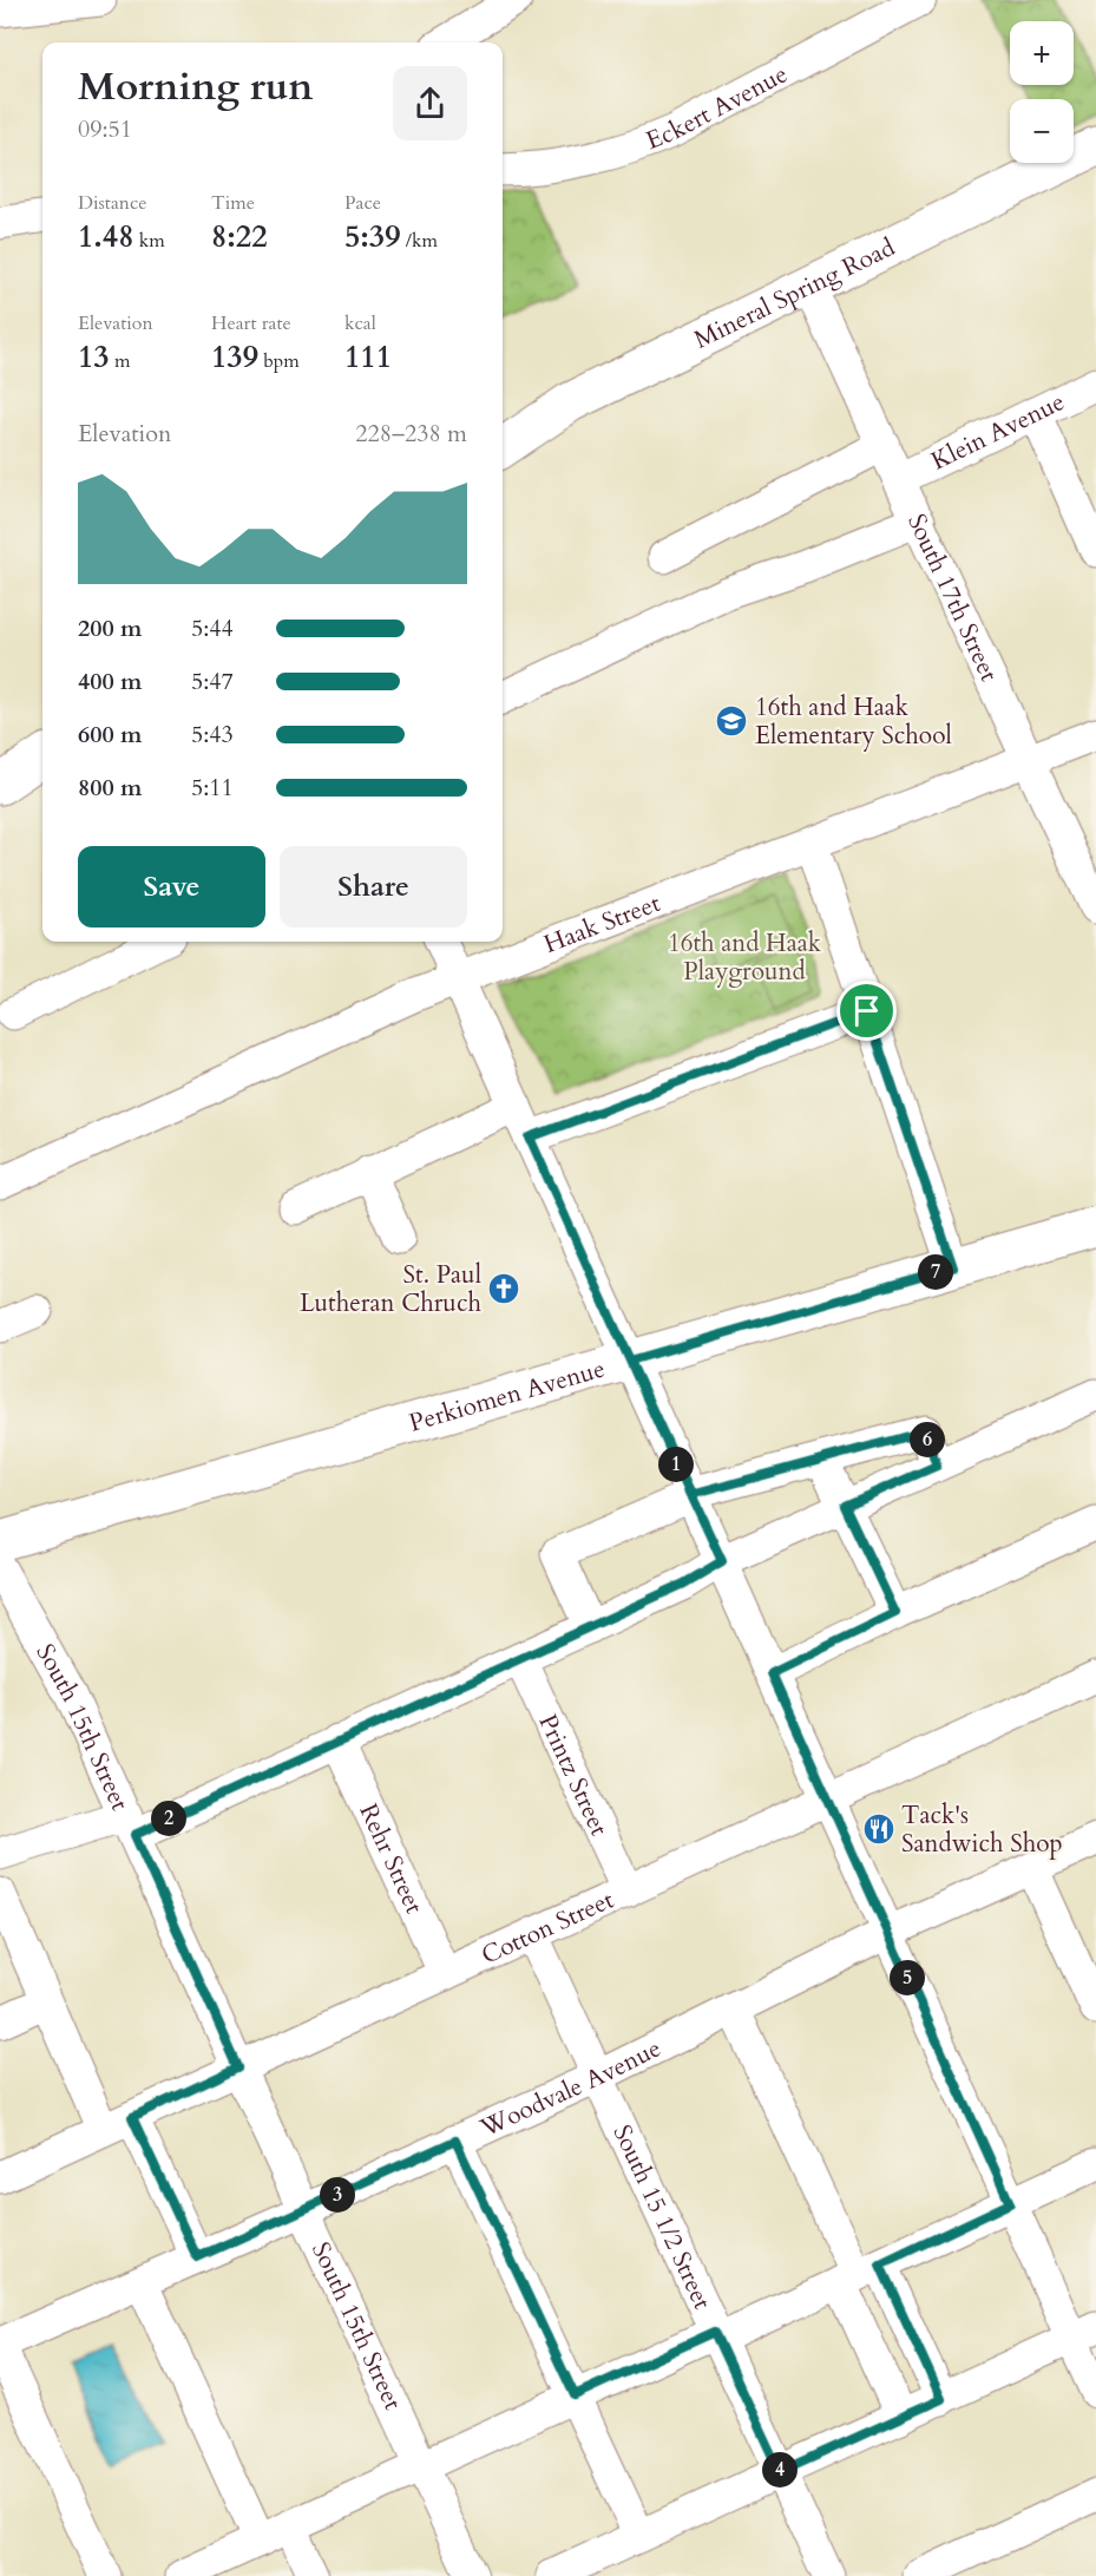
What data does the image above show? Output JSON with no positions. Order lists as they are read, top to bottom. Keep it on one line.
{"streets":{"main road":["Mineral Spring Road","Perkiomen Avenue"],"street":["Eckert Avenue","Klein Avenue","South 17th Street","Haak Street","South 15th Street","Printz Street","Rehr Street","Cotton Street","Woodvale Avenue","South 15 1/2 Street"]},"crossings":[["Mineral Spring Road","South 17th Street"],["Klein Avenue","South 17th Street"],["South 17th Street","Haak Street"],["South 15th Street","Cotton Street"],["South 15th Street","Woodvale Avenue"],["Printz Street","Cotton Street"],["Rehr Street","Cotton Street"],["Cotton Street","South 15 1/2 Street"],["Woodvale Avenue","South 15 1/2 Street"]],"parks":["16th and Haak Playground"],"places":{"school or university":["16th and Haak Elementary School"],"church":["St. Paul Lutheran Chruch"],"restaurant":["Tack's Sandwich Shop"]},"page":{"map_buttons":["+","−"],"heading":["Morning run","09:51"],"stats":[["Distance","1.48 km"],["Time","8:22"],["Pace","5:39 /km"],["Elevation","13 m"],["Heart rate","139 bpm"],["kcal","111"]],"chart":["Elevation","228–238 m"],"list":[{"name":"200 m","note":"5:44"},{"name":"400 m","note":"5:47"},{"name":"600 m","note":"5:43"},{"name":"800 m","note":"5:11"}],"buttons":["Save","Share"],"pins":["7","6","1","2","5","3","4"]}}
